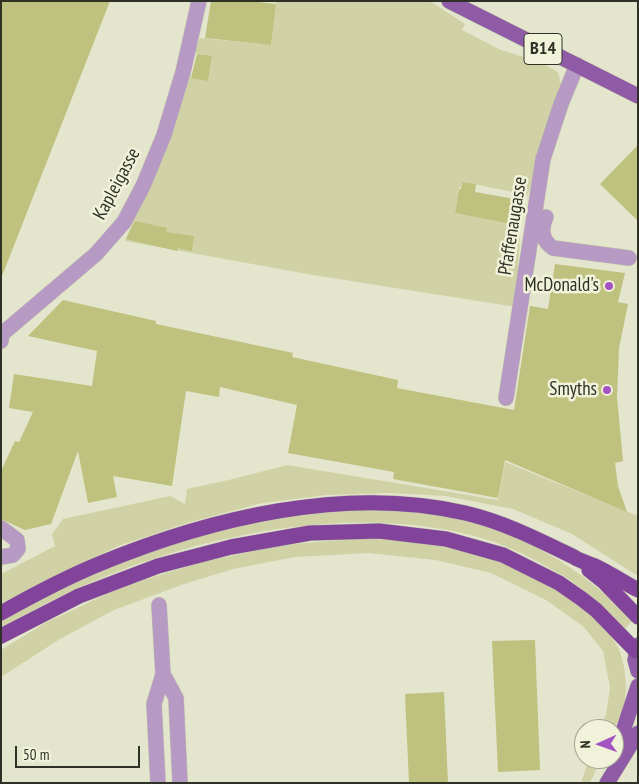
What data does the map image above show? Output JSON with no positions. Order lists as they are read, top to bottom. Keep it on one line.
{"streets":{"main road":["B14"],"street":["Kapleigasse","Pfaffenaugasse"]},"crossings":[["B14","Pfaffenaugasse"]],"places":["McDonald's","Smyths"],"scale_bar":"50 m","north":"left"}
